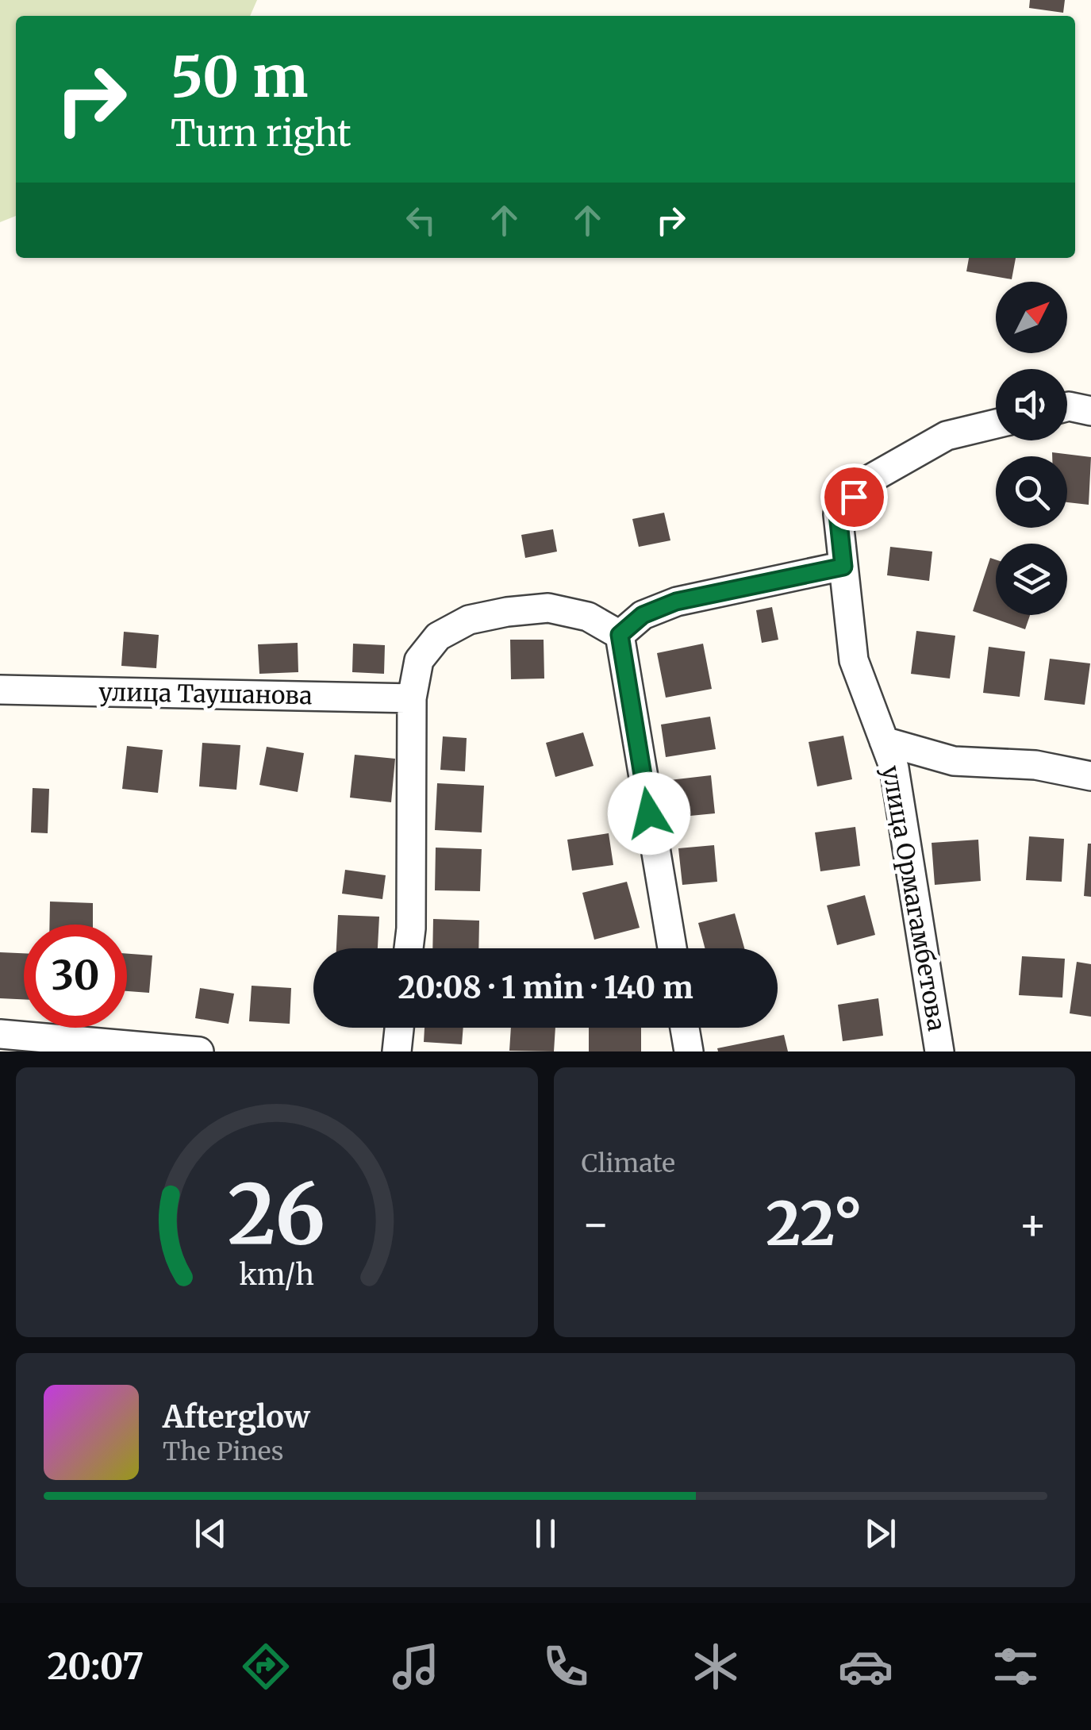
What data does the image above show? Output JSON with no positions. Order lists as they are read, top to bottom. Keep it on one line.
{"streets":{"street":["улица Таушанова","улица Ормагамбетова"]},"north":"top right","page":{"turn":["50 m","Turn right"],"limit":"30","trip":"20:08 · 1 min · 140 m","tile":"Climate","heat":["−","22°","+"],"song":["Afterglow","The Pines"],"tabs":"20:07","gauge":["26","km/h"]}}
